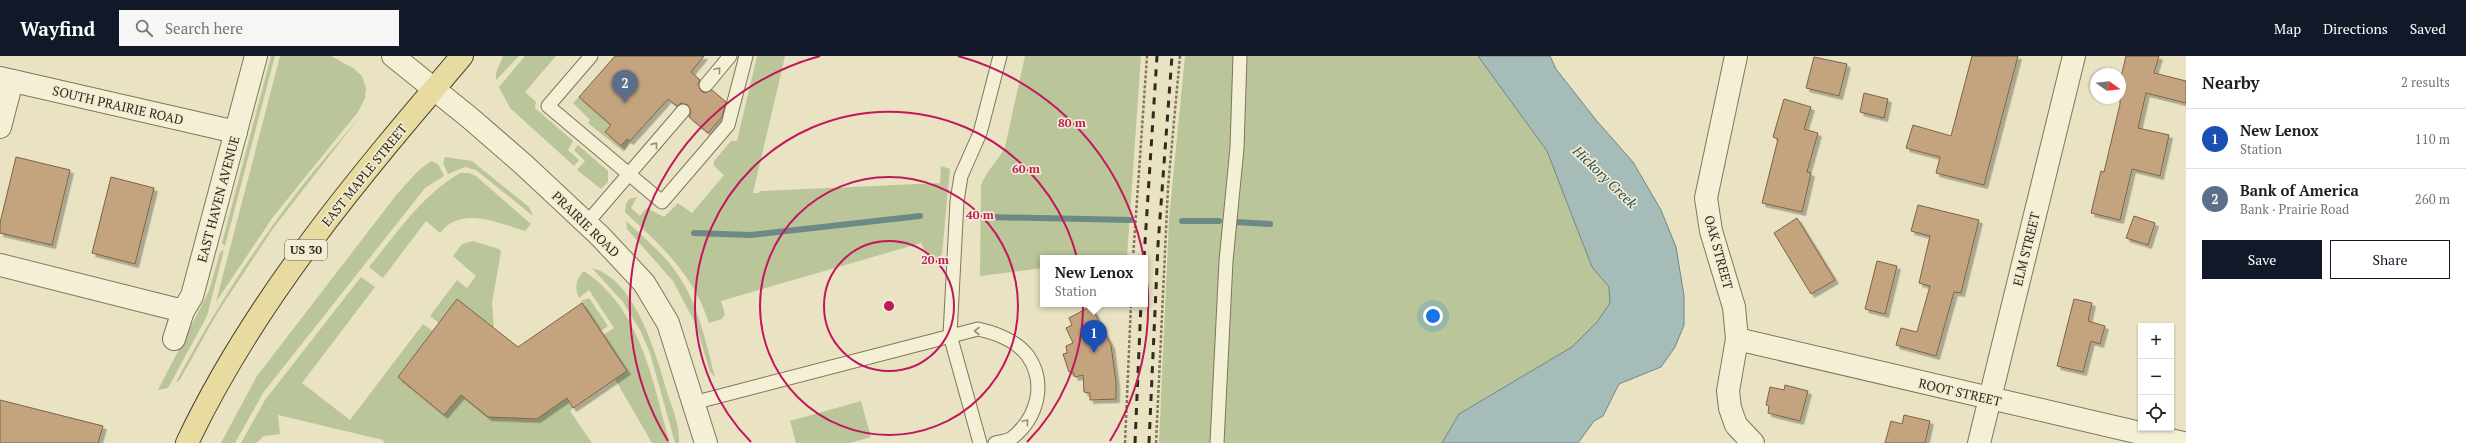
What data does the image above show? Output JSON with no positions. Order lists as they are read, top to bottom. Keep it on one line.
{"streets":{"main road":["EAST MAPLE STREET","US 30"],"street":["SOUTH PRAIRIE ROAD","EAST HAVEN AVENUE","PRAIRIE ROAD","ELM STREET","OAK STREET","ROOT STREET"]},"crossings":[["SOUTH PRAIRIE ROAD","EAST HAVEN AVENUE"],["EAST MAPLE STREET","PRAIRIE ROAD"],["ELM STREET","ROOT STREET"],["OAK STREET","ROOT STREET"]],"water":["Hickory Creek"],"north":"right","page":{"header":"Wayfind","search":"Search here","nav":["Map","Directions","Saved"],"heading":["Nearby","2 results"],"pins":["2","1"],"list":[{"mark":"1","name":"New Lenox","note":"Station","value":"110 m"},{"mark":"2","name":"Bank of America","note":"Bank · Prairie Road","value":"260 m"}],"buttons":["Save","Share"],"popup":["New Lenox","Station"],"map_buttons":["+","−"]},"rings":["80 m","60 m","40 m","20 m"]}
